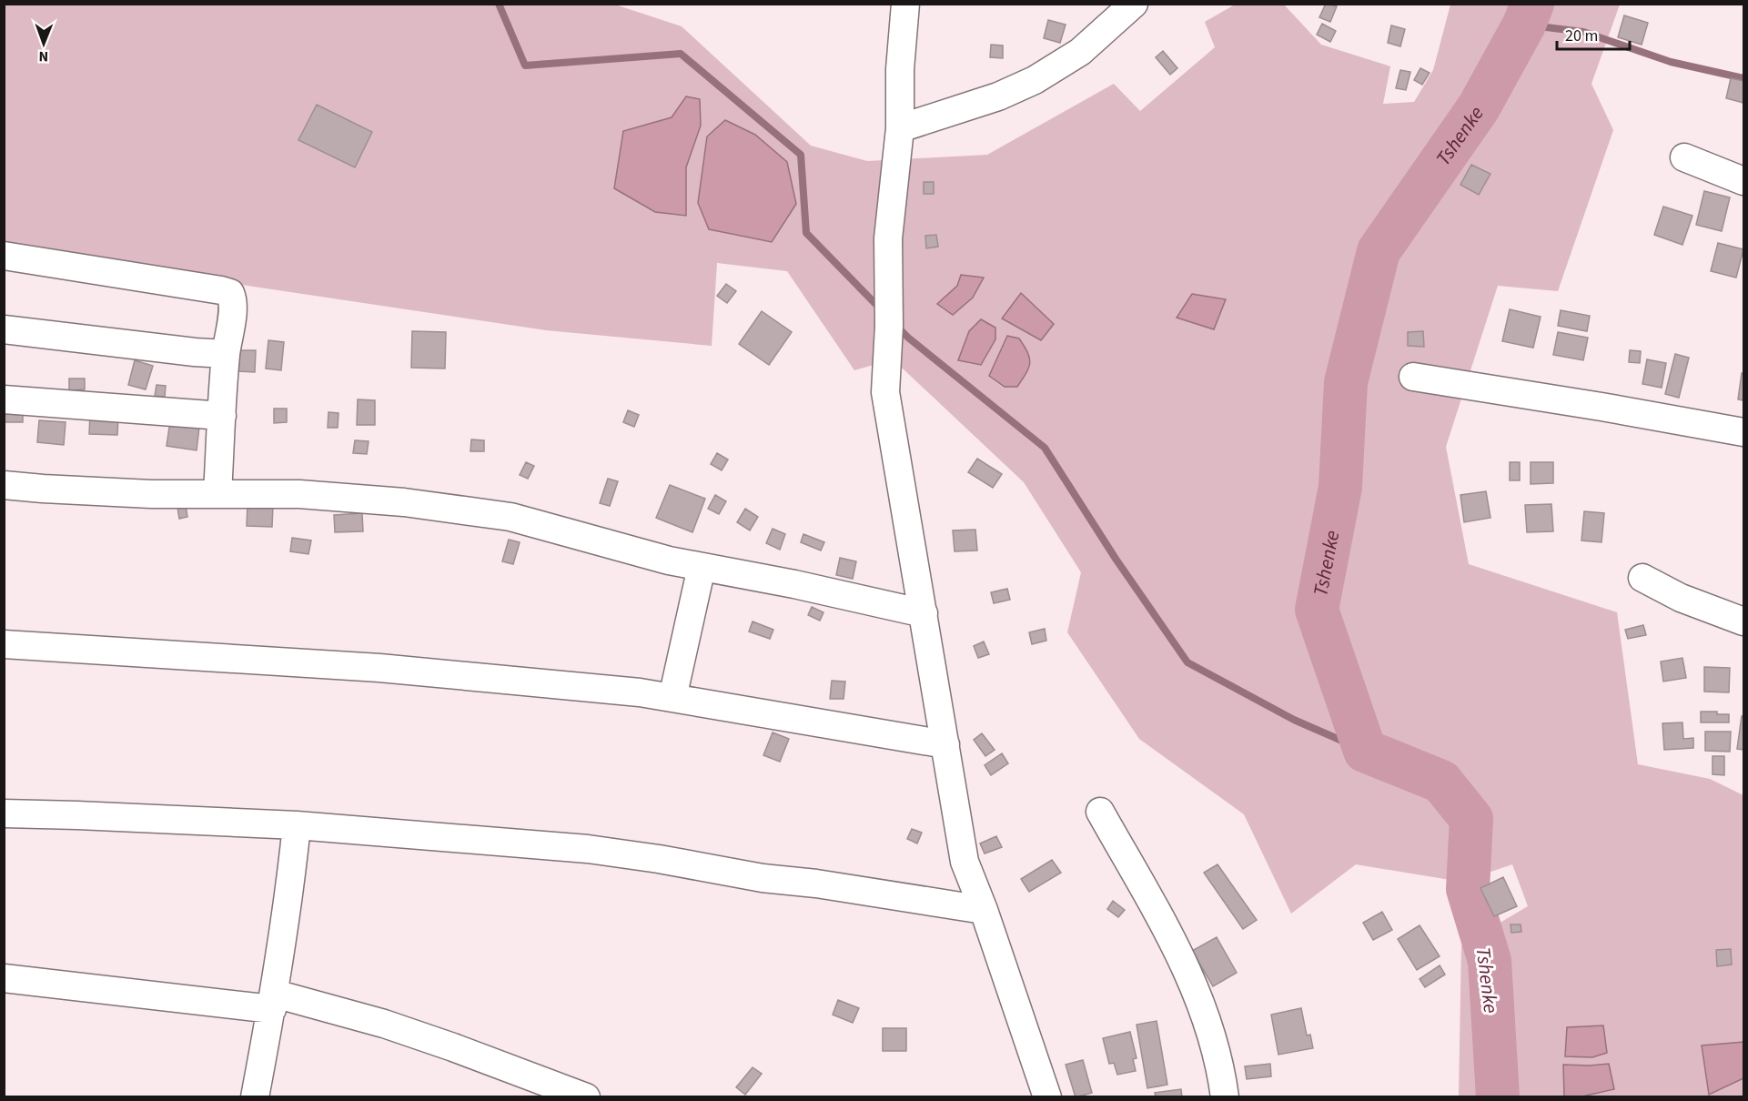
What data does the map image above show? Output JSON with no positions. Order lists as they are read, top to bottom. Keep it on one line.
{"water":["Tshenke"],"scale_bar":"20 m","north":"bottom"}
